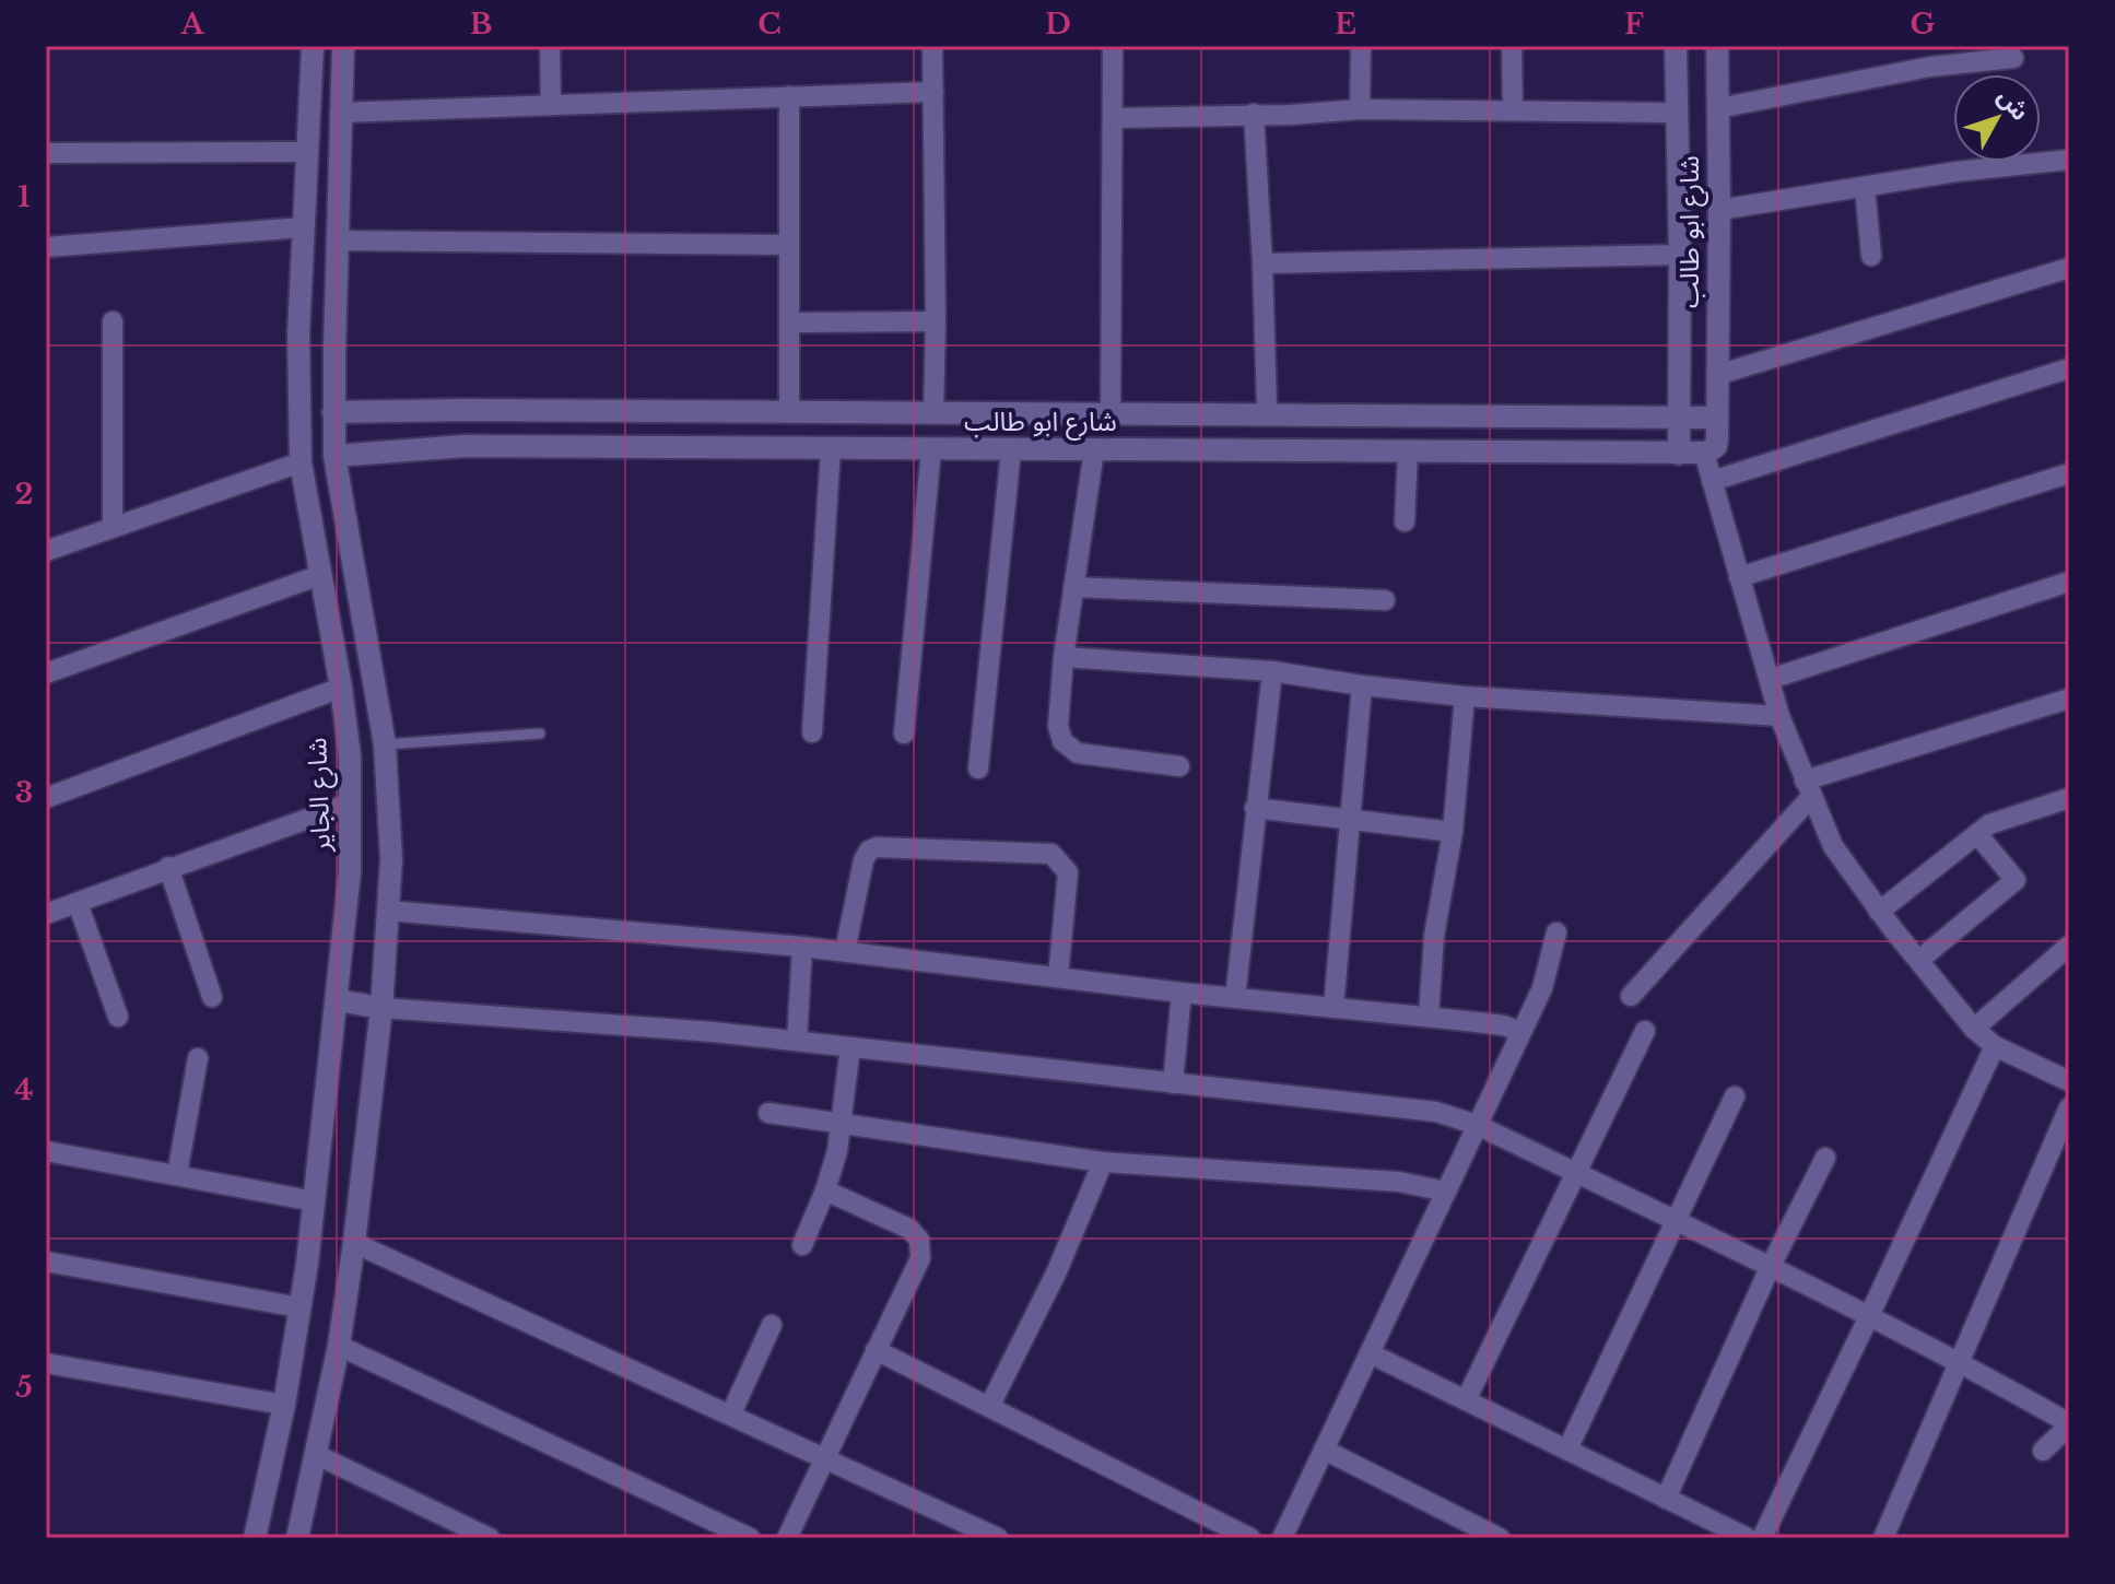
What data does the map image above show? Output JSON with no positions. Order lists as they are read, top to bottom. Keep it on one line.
{"streets":{"street":["شارع ابو طالب","شارع الجاير"]},"north":"top right","grid":{"columns":["A","B","C","D","E","F","G"],"rows":["1","2","3","4","5"]}}
